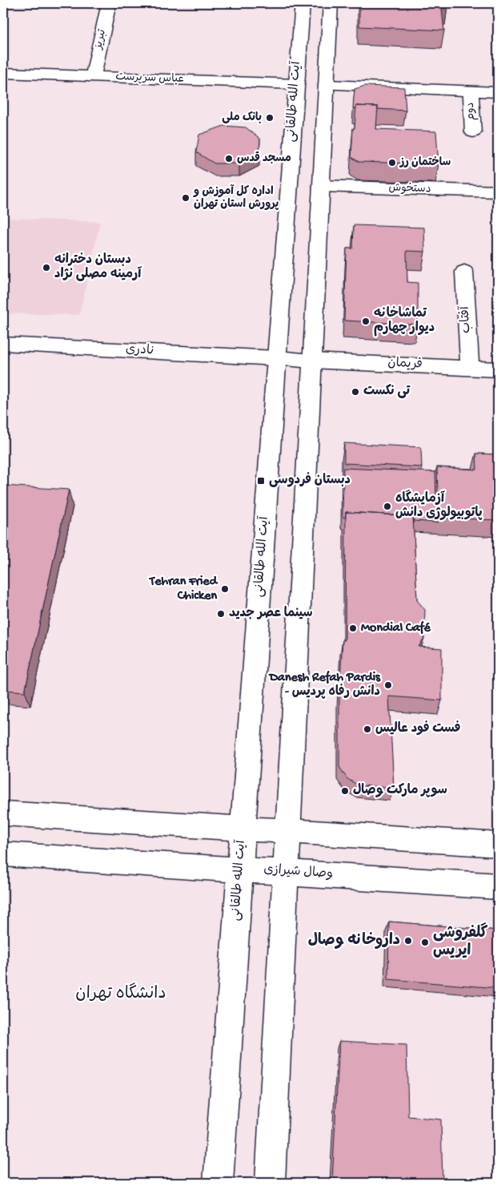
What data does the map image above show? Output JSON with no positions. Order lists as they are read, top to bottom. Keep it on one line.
{"streets":{"main road":["تبریز","عباس سرپرست","آیت الله طالقانی","دوم","دستخوش","آفتاب","نادری","فریمان","وصال شیرازی"]},"crossings":[["تبریز","عباس سرپرست"],["عباس سرپرست","آیت الله طالقانی"],["آیت الله طالقانی","نادری"],["آیت الله طالقانی","وصال شیرازی"],["آفتاب","فریمان"],["نادری","فریمان"]],"districts":["دانشگاه تهران"],"places":{"other":["بانک ملی","مسجد قدس","ساختمان رز","اداره کل آموزش و پرورش استان تهران","دبستان دخترانه آرمینه مصلی نژاد","تماشاخانه دیوار چهارم","تی نکست","آزمایشگاه پاتوبیولوژی دانش","Tehran Fried Chicken","سینما عصر جدید","Mondial Café","Danesh Refah Pardis - دانش رفاه پردیس","فست فود عالیس","سوپر مارکت وصال","داروخانه وصال","گلفروشی ایریس"],"transit":["دبستان فردوسی"]}}
